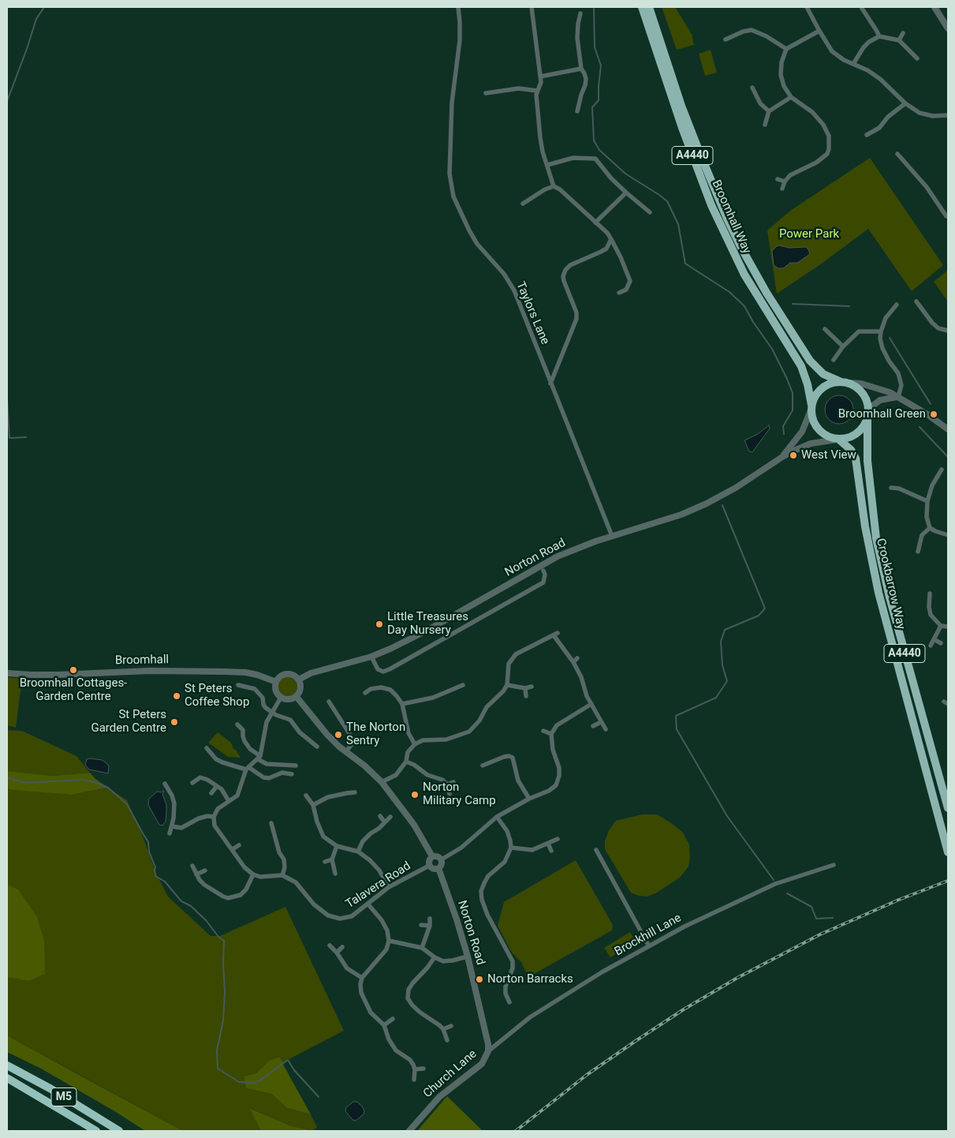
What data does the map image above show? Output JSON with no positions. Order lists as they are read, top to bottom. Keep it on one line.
{"streets":{"highway":["A4440","Broomhall Way","Crookbarrow Way","M5"],"street":["Taylors Lane","Norton Road","Broomhall","Talavera Road","Brockhill Lane","Church Lane"]},"crossings":[["Broomhall Way","Norton Road"],["Broomhall Way","Crookbarrow Way"],["Taylors Lane","Norton Road"],["Norton Road","Crookbarrow Way"],["Norton Road","Broomhall"],["Norton Road","Talavera Road"],["Norton Road","Brockhill Lane"],["Norton Road","Church Lane"],["Brockhill Lane","Church Lane"]],"parks":["Power Park"],"places":["Broomhall Green","West View","Little Treasures Day Nursery","Broomhall Cottages- Garden Centre","St Peters Coffee Shop","St Peters Garden Centre","The Norton Sentry","Norton Military Camp","Norton Barracks"]}
